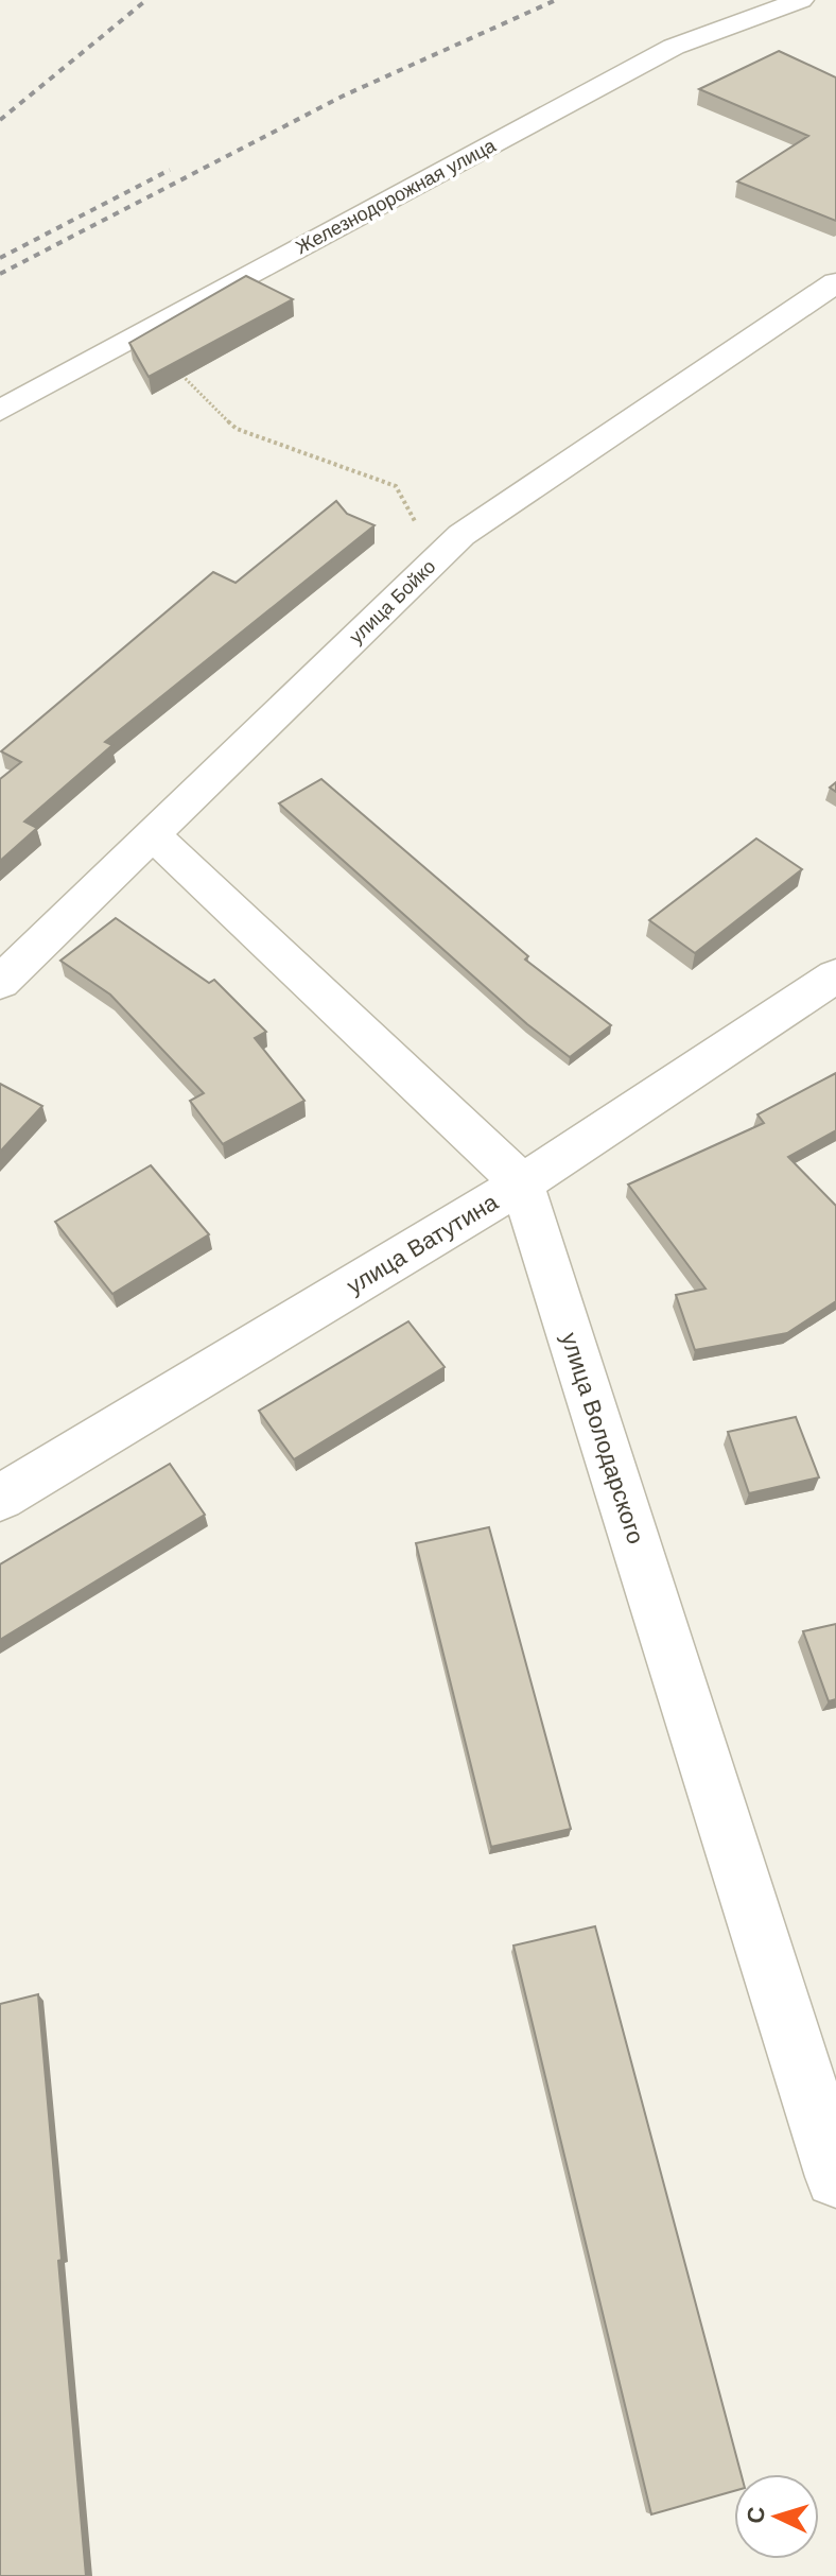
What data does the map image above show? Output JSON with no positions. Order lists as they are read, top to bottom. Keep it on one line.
{"streets":{"street":["Железнодорожная улица","улица Бойко","улица Ватутина","улица Володарского"]},"crossings":[["улица Бойко","улица Володарского"],["улица Ватутина","улица Володарского"]],"north":"left"}
